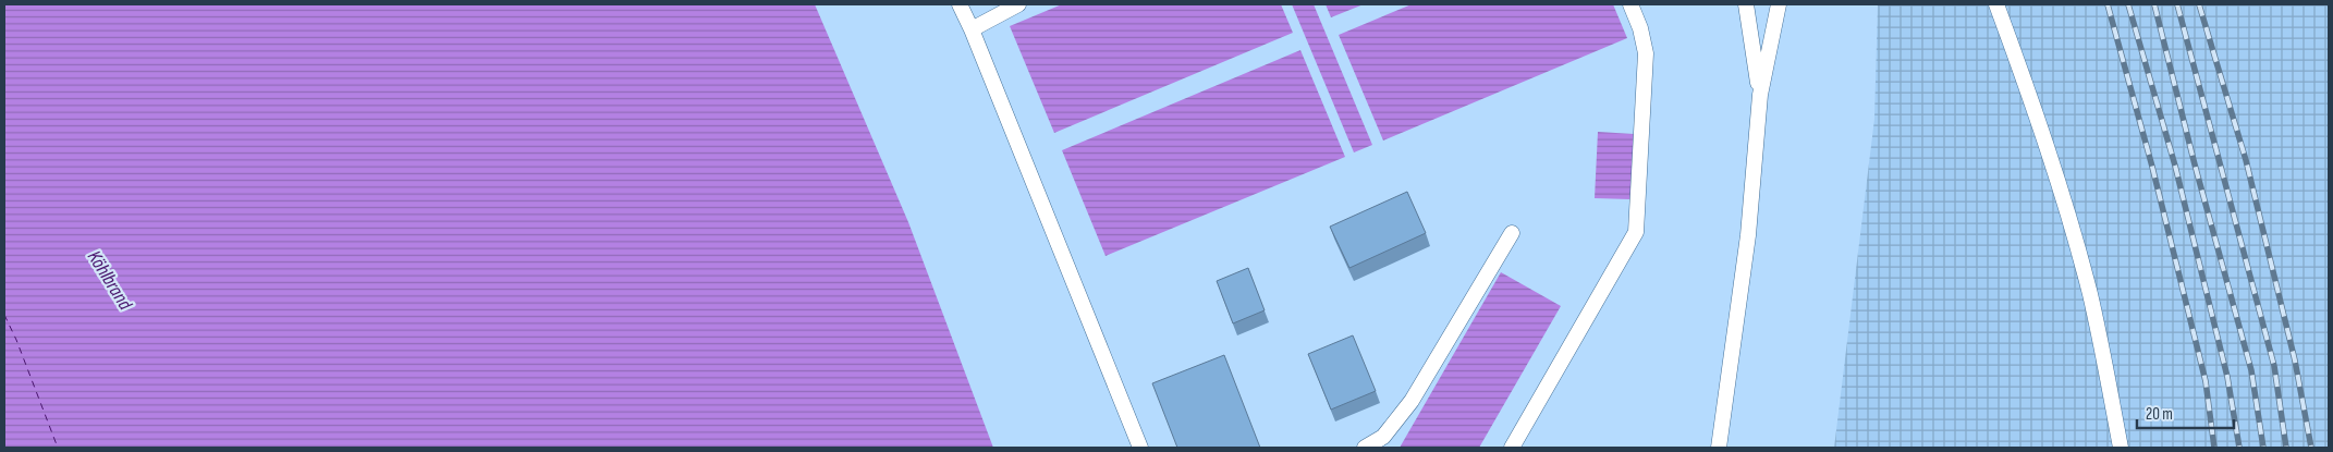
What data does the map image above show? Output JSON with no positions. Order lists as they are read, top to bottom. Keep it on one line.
{"water":["Köhlbrand"],"scale_bar":"20 m"}
